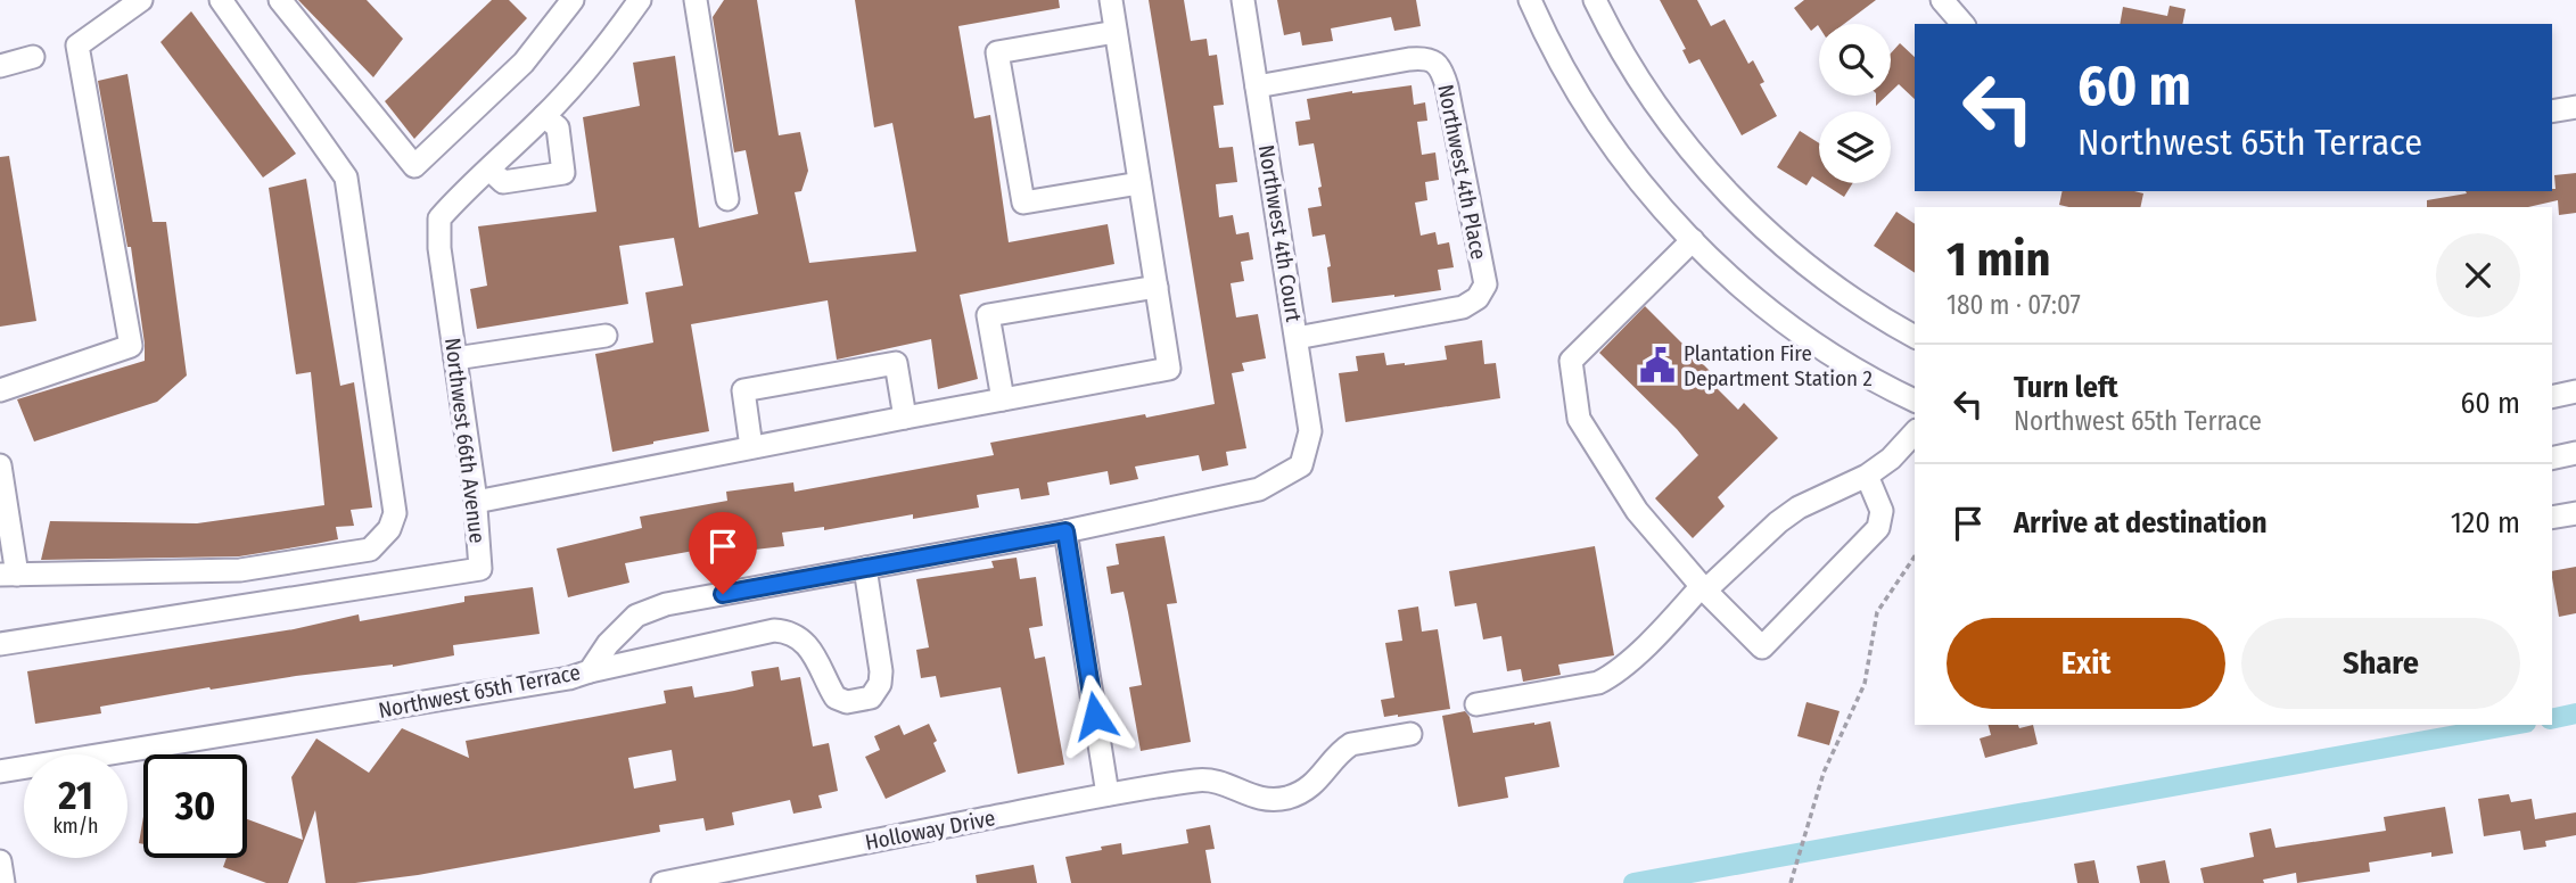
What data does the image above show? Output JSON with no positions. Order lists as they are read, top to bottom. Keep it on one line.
{"streets":{"street":["Northwest 4th Place","Northwest 4th Court","Northwest 66th Avenue","Northwest 65th Terrace","Holloway Drive"]},"crossings":[["Northwest 4th Place","Northwest 4th Court"],["Northwest 4th Court","Northwest 65th Terrace"]],"places":{"public building":["Plantation Fire Department Station 2"]},"page":{"turn":["60 m","Northwest 65th Terrace"],"heading":["1 min","180 m · 07:07"],"list":[{"name":"Turn left","note":"Northwest 65th Terrace","value":"60 m"},{"name":"Arrive at destination","value":"120 m"}],"buttons":["Exit","Share"],"speed":"21 km/h","limit":"30"}}
